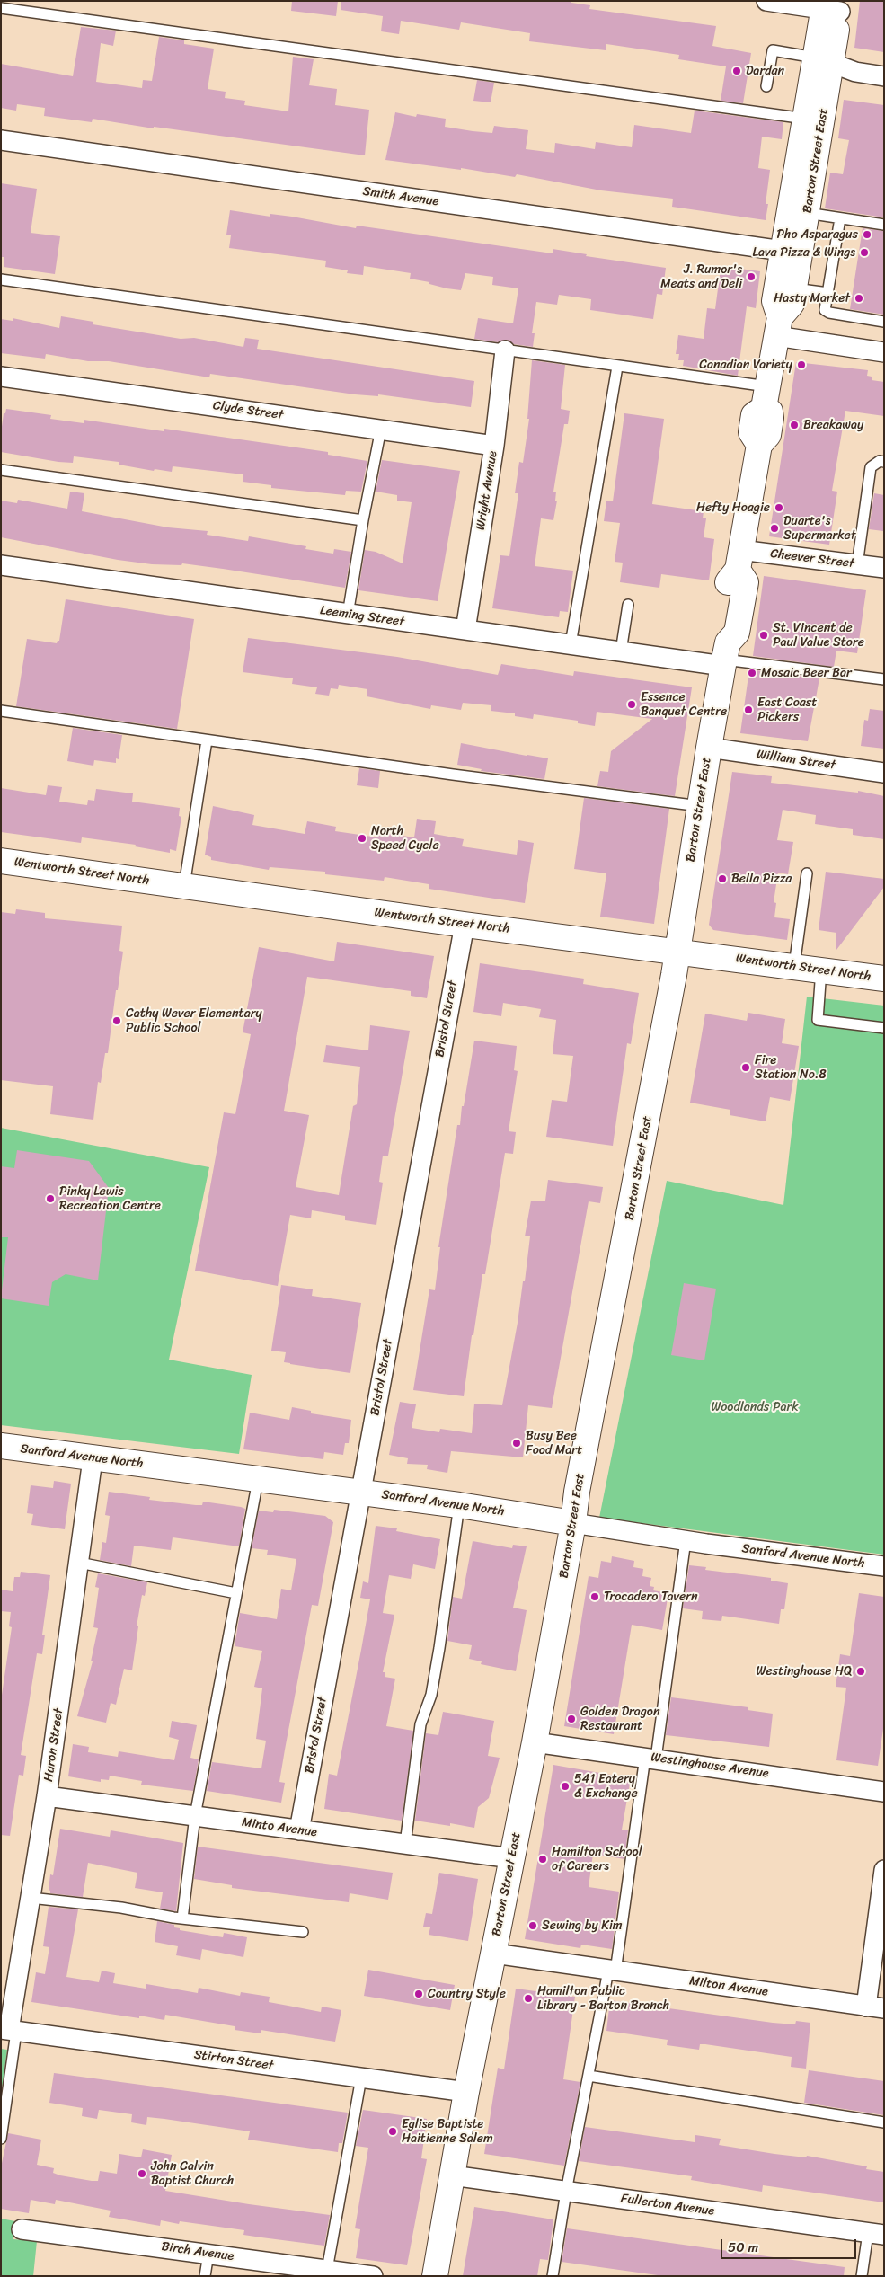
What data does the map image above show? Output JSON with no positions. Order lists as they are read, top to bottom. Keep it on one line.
{"streets":{"main road":["Barton Street East","Wentworth Street North","Sanford Avenue North"],"street":["Smith Avenue","Clyde Street","Wright Avenue","Cheever Street","Leeming Street","William Street","Bristol Street","Huron Street","Westinghouse Avenue","Minto Avenue","Milton Avenue","Stirton Street","Fullerton Avenue","Birch Avenue"]},"crossings":[["Barton Street East","Smith Avenue"],["Barton Street East","Cheever Street"],["Barton Street East","Leeming Street"],["Barton Street East","William Street"],["Barton Street East","Wentworth Street North"],["Barton Street East","Sanford Avenue North"],["Barton Street East","Westinghouse Avenue"],["Barton Street East","Minto Avenue"],["Barton Street East","Milton Avenue"],["Barton Street East","Stirton Street"],["Barton Street East","Fullerton Avenue"],["Clyde Street","Wright Avenue"],["Wright Avenue","Leeming Street"],["Wentworth Street North","Bristol Street"],["Bristol Street","Sanford Avenue North"],["Bristol Street","Minto Avenue"],["Sanford Avenue North","Huron Street"],["Huron Street","Minto Avenue"],["Huron Street","Stirton Street"]],"parks":["Woodlands Park"],"places":["Dardan","Pho Asparagus","Lava Pizza & Wings","J. Rumor's Meats and Deli","Hasty Market","Canadian Variety","Breakaway","Hefty Hoagie","Duarte's Supermarket","St. Vincent de Paul Value Store","Mosaic Beer Bar","Essence Banquet Centre","East Coast Pickers","North Speed Cycle","Bella Pizza","Cathy Wever Elementary Public School","Fire Station No.8","Pinky Lewis Recreation Centre","Busy Bee Food Mart","Trocadero Tavern","Westinghouse HQ","Golden Dragon Restaurant","541 Eatery & Exchange","Hamilton School of Careers","Sewing by Kim","Country Style","Hamilton Public Library - Barton Branch","Eglise Baptiste Haitienne Salem","John Calvin Baptist Church"],"scale_bar":"50 m"}
